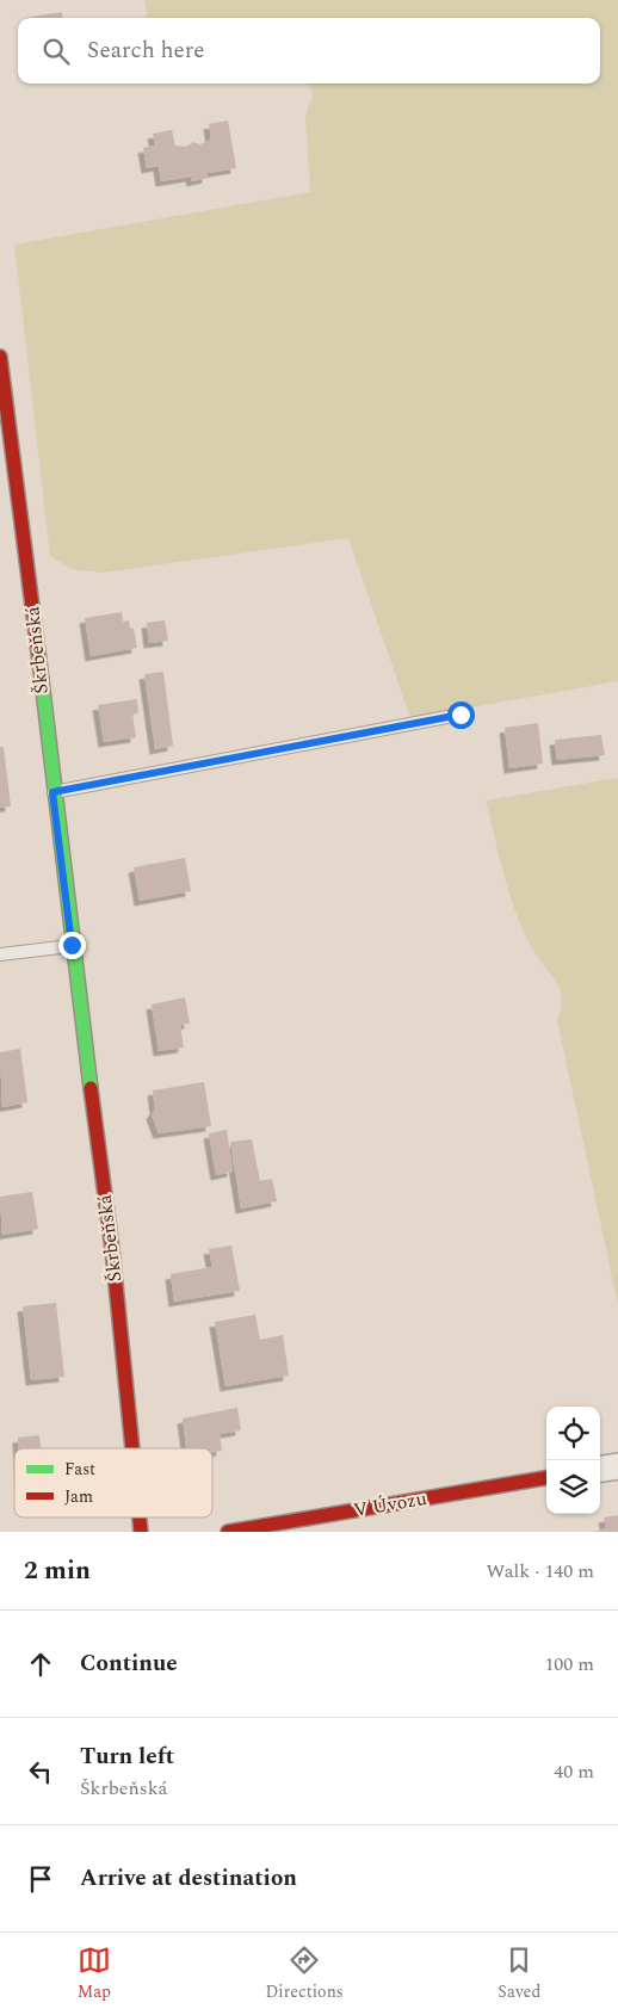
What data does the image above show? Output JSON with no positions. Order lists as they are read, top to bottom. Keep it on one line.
{"streets":{"street":["Škrbeňská","V Úvozu"]},"legend":["Fast","Jam"],"page":{"search":"Search here","heading":["2 min","Walk · 140 m"],"list":[["Continue","100 m"],["Turn left","Škrbeňská","40 m"],"Arrive at destination"],"nav":["Map","Directions","Saved"]}}
